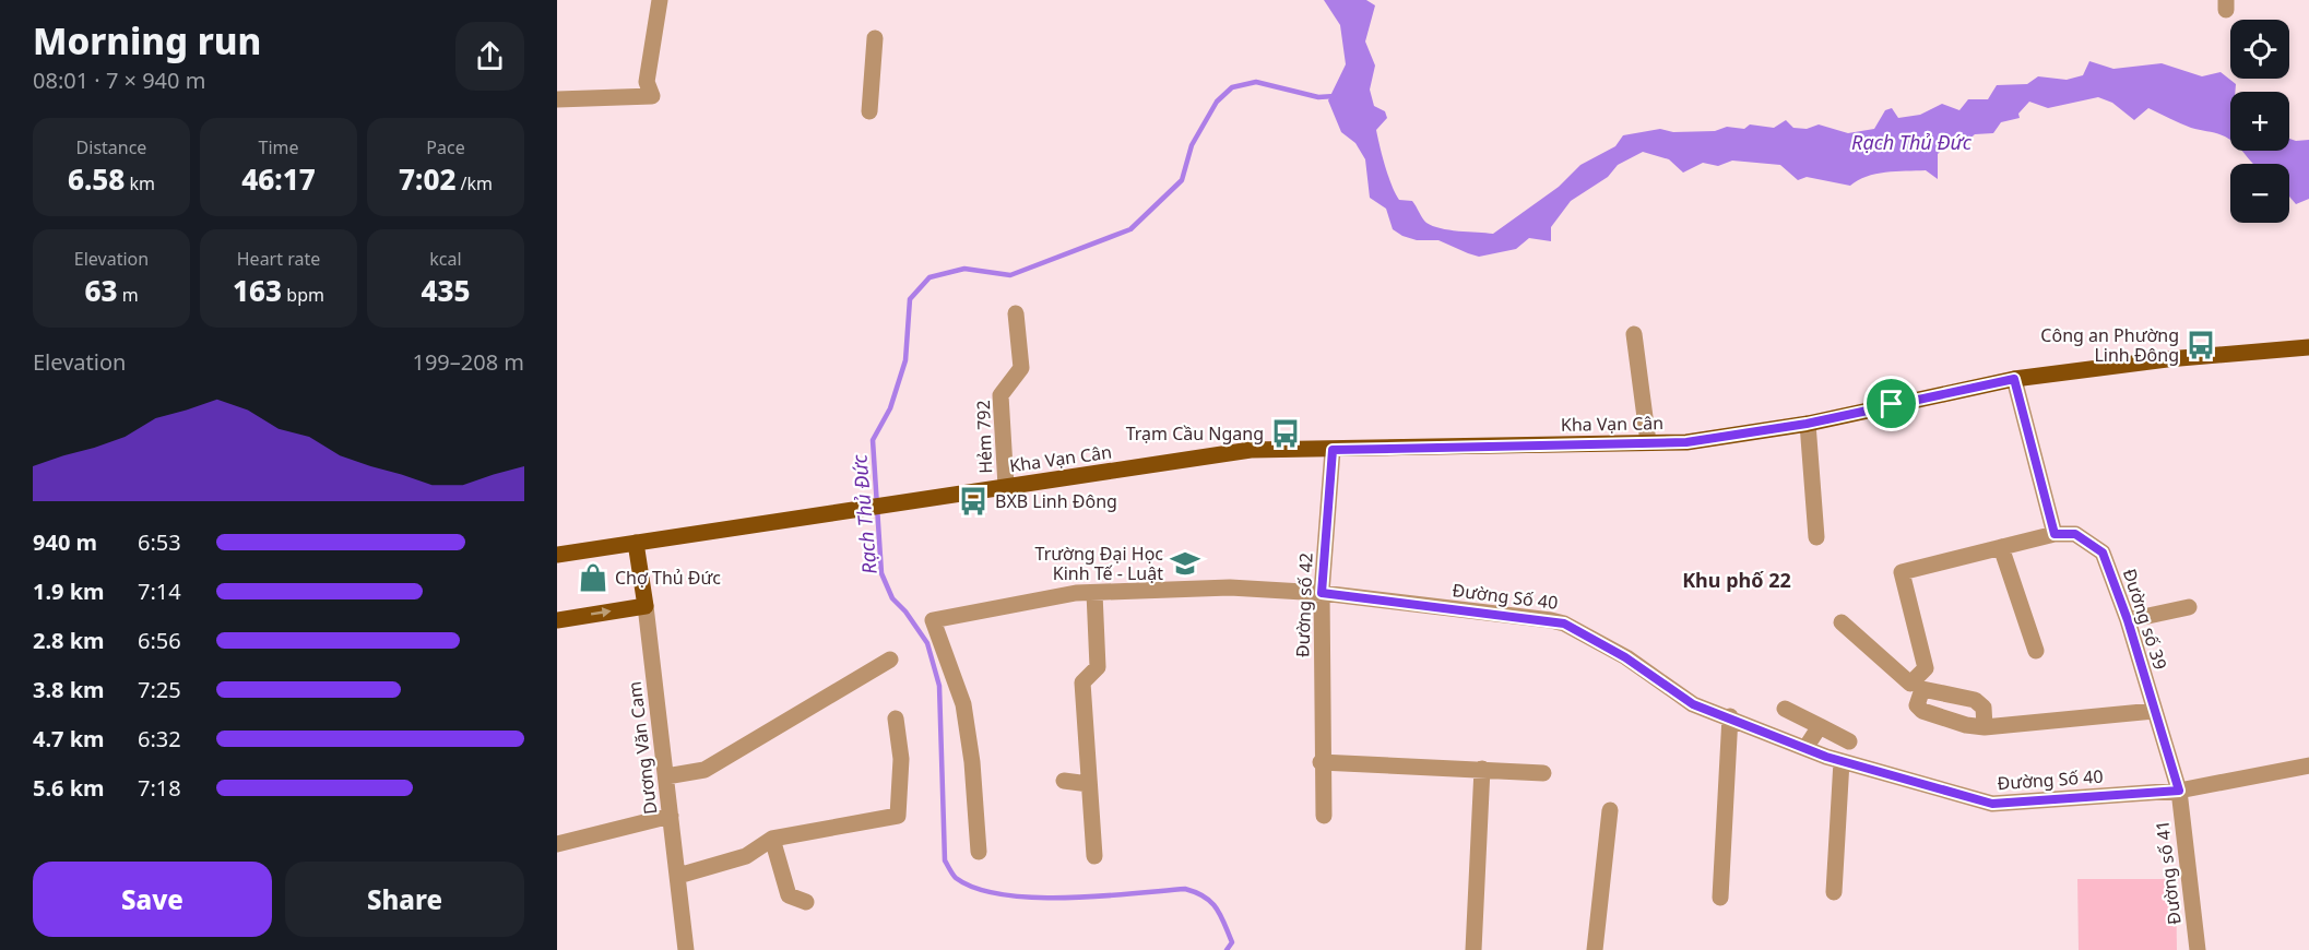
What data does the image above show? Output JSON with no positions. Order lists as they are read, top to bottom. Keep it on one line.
{"streets":{"main road":["Kha Vạn Cân","Dương Văn Cam"],"street":["Hẻm 792","Đường Số 40","Đường số 42","Đường số 39","Đường số 41"]},"crossings":[["Kha Vạn Cân","Hẻm 792"],["Kha Vạn Cân","Đường số 42"],["Kha Vạn Cân","Dương Văn Cam"],["Đường Số 40","Đường số 42"],["Đường Số 40","Đường số 39"],["Đường Số 40","Đường số 41"],["Đường số 39","Đường số 41"]],"districts":["Khu phố 22"],"water":["Rạch Thủ Đức"],"places":{"bus stop":["Công an Phường Linh Đông","Trạm Cầu Ngang","BXB Linh Đông"],"school or university":["Trường Đại Học Kinh Tế - Luật"],"shop":["Chợ Thủ Đức"]},"page":{"heading":["Morning run","08:01 · 7 × 940 m"],"map_buttons":["+","−"],"stats":[["Distance","6.58 km"],["Time","46:17"],["Pace","7:02 /km"],["Elevation","63 m"],["Heart rate","163 bpm"],["kcal","435"]],"chart":["Elevation","199–208 m"],"list":[{"name":"940 m","note":"6:53"},{"name":"1.9 km","note":"7:14"},{"name":"2.8 km","note":"6:56"},{"name":"3.8 km","note":"7:25"},{"name":"4.7 km","note":"6:32"},{"name":"5.6 km","note":"7:18"}],"buttons":["Save","Share"]}}
